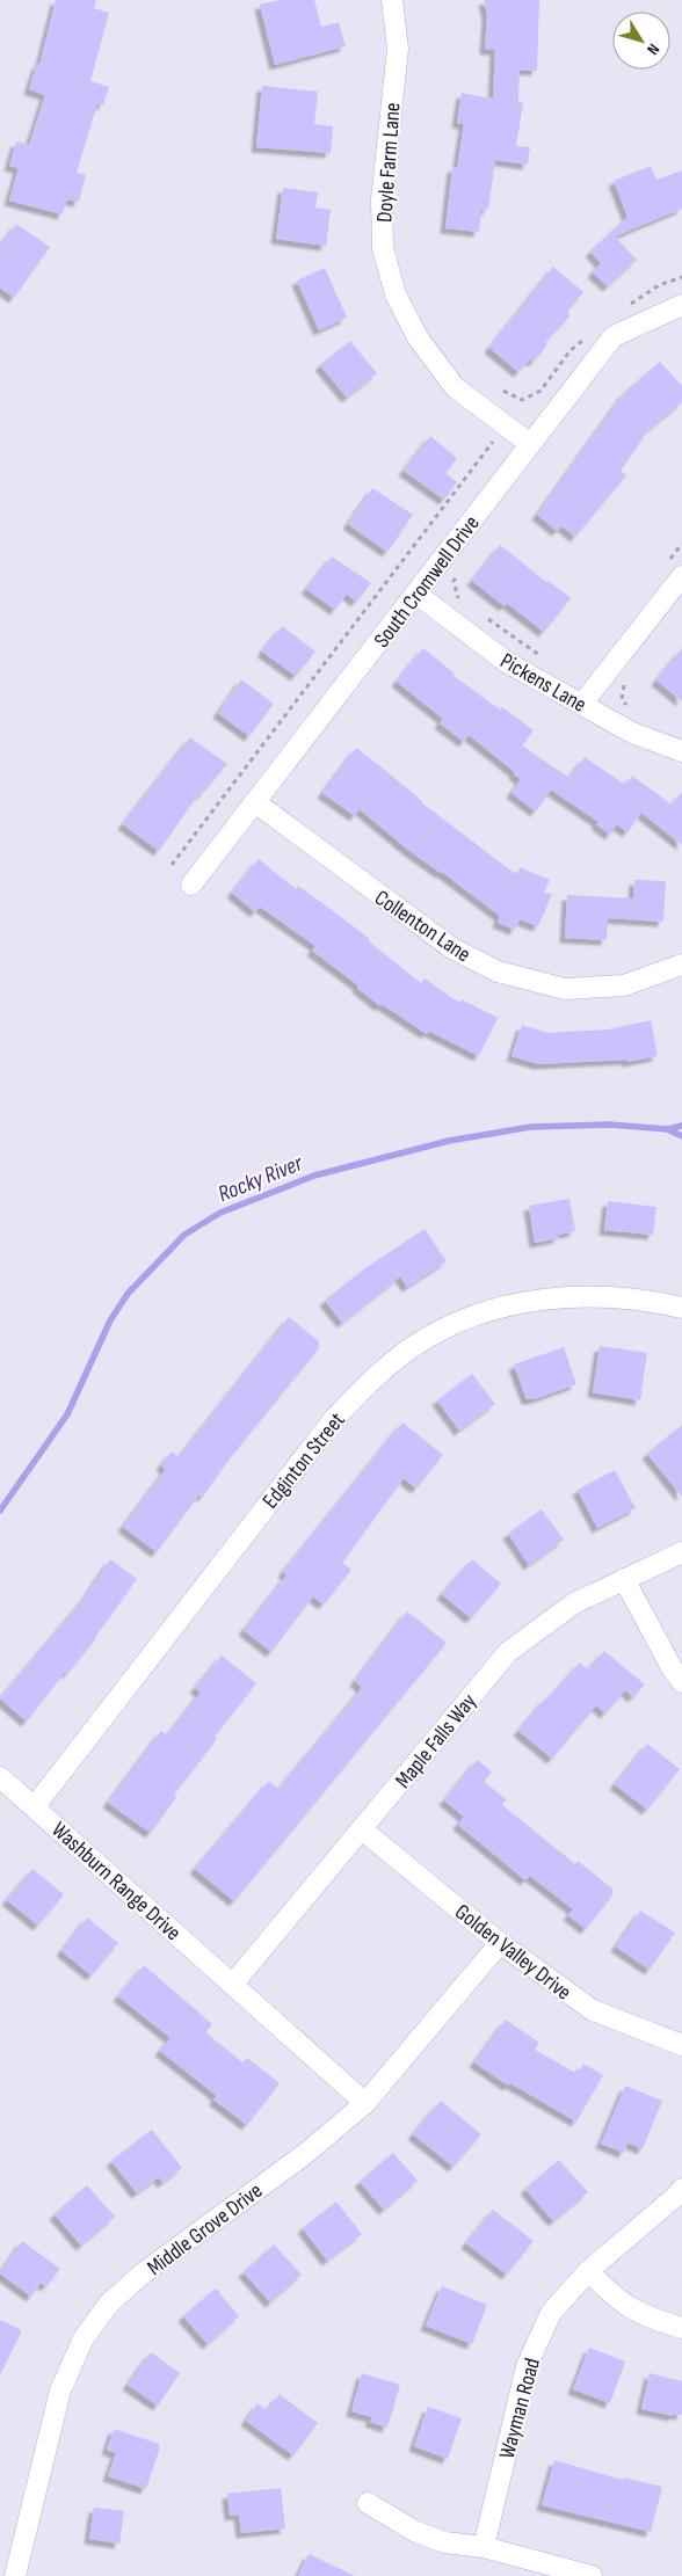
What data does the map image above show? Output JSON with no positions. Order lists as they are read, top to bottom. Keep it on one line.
{"streets":{"street":["Doyle Farm Lane","South Cromwell Drive","Pickens Lane","Collenton Lane","Edginton Street","Maple Falls Way","Washburn Range Drive","Golden Valley Drive","Middle Grove Drive","Wayman Road"]},"crossings":[["Doyle Farm Lane","South Cromwell Drive"],["South Cromwell Drive","Pickens Lane"],["South Cromwell Drive","Collenton Lane"],["Edginton Street","Washburn Range Drive"],["Maple Falls Way","Washburn Range Drive"],["Maple Falls Way","Golden Valley Drive"],["Golden Valley Drive","Middle Grove Drive"]],"water":["Rocky River"],"north":"bottom right"}
